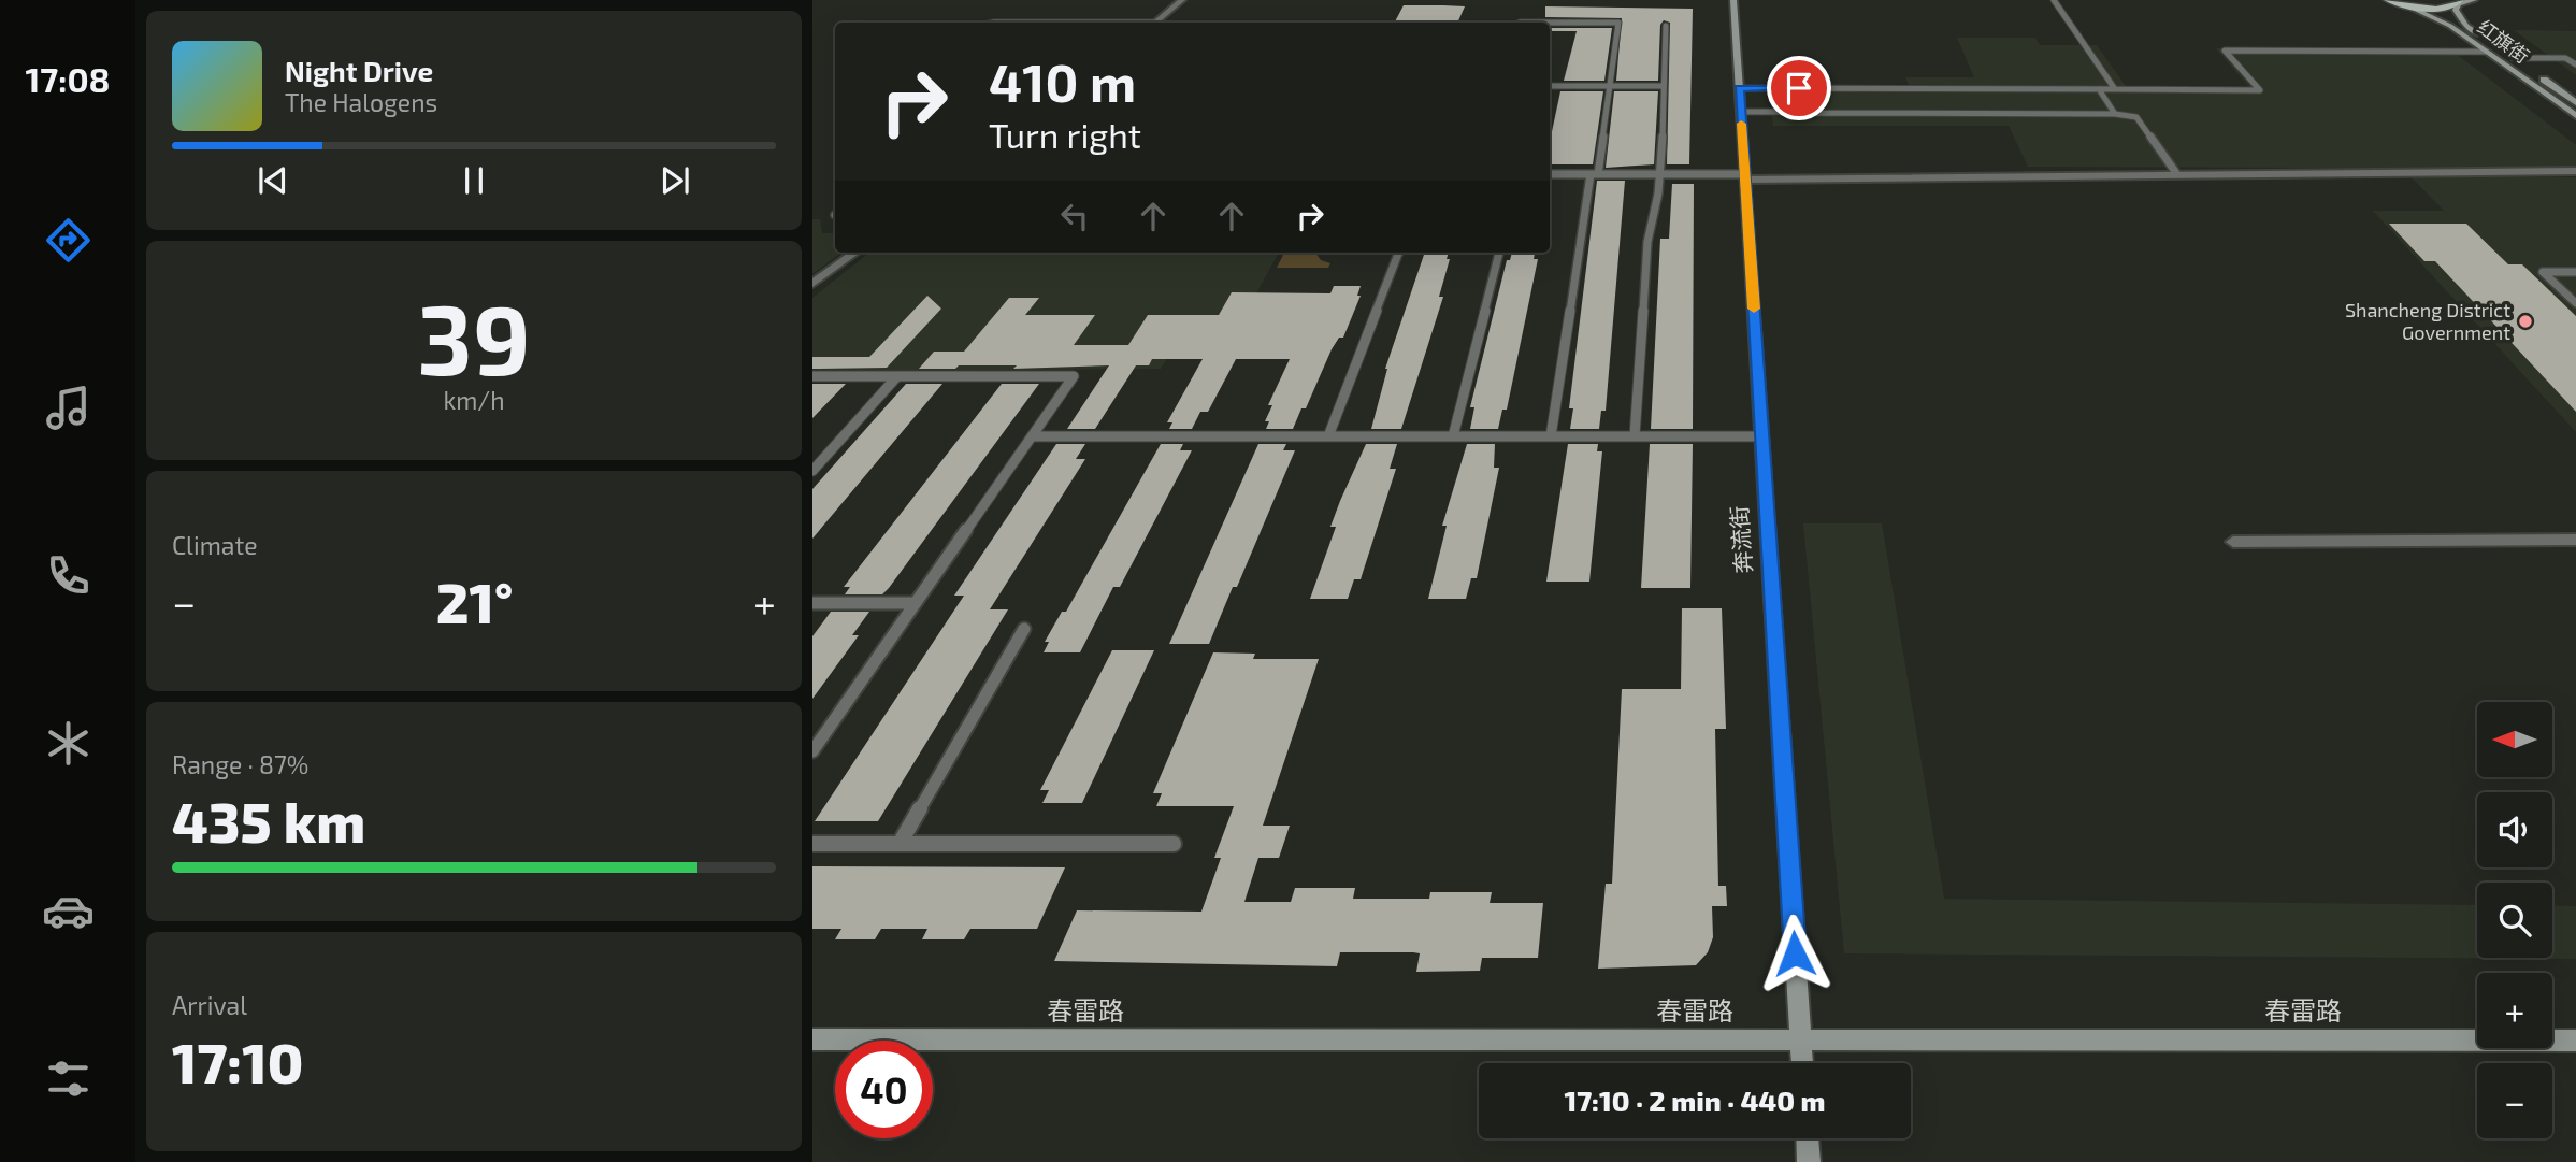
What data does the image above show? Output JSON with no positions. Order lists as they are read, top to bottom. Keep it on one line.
{"streets":{"street":["红旗街","奔流街","春雷路"]},"crossings":[["奔流街","春雷路"]],"places":["Shancheng District Government"],"north":"left","page":{"tabs":"17:08","turn":["410 m","Turn right"],"song":["Night Drive","The Halogens"],"tile":[["39","km/h"],"Climate",["Range · 87%","435 km"],["Arrival","17:10"]],"heat":["−","21°","+"],"map_buttons":["+","−"],"limit":"40","trip":"17:10 · 2 min · 440 m"}}
